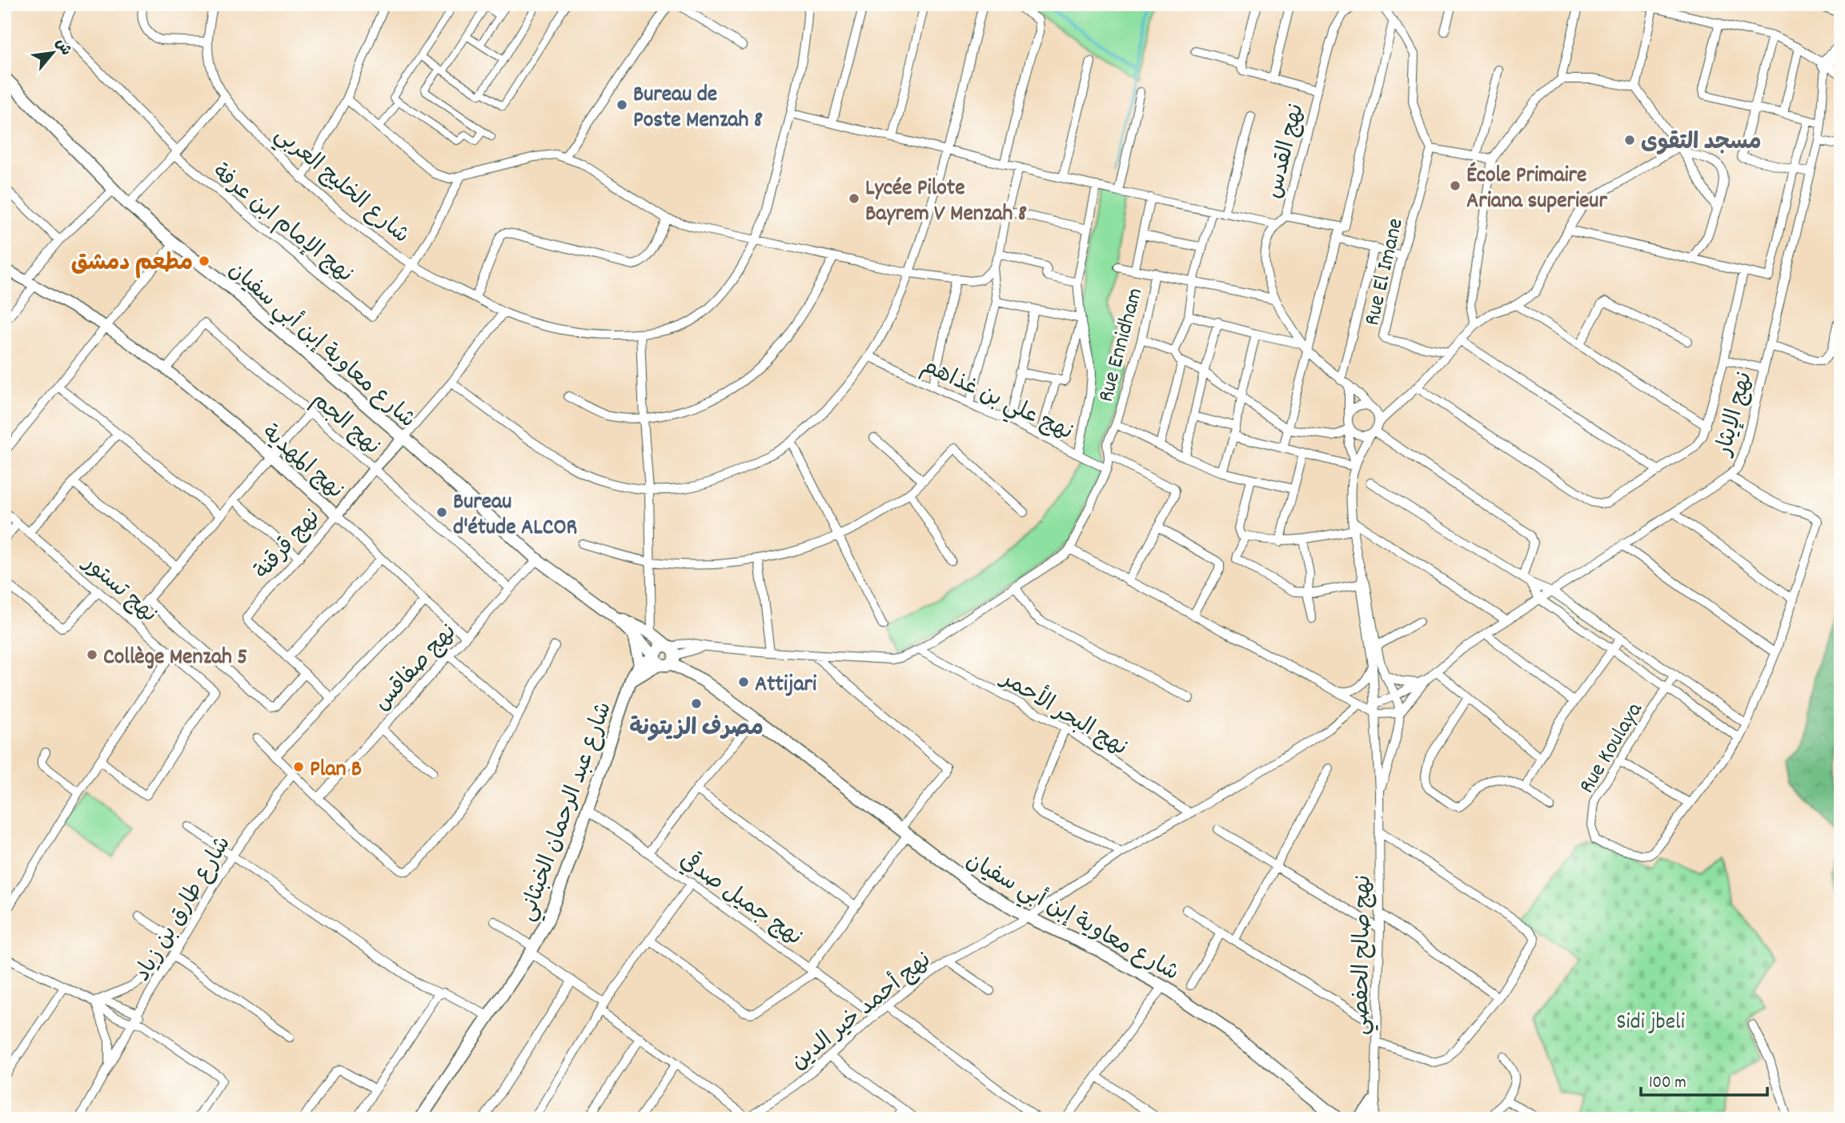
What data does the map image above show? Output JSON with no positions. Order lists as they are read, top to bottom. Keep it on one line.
{"streets":{"main road":["شارع معاوية إبن أبي سفيان","شارع عبد الرحمان الخبثاني"],"street":["نهج القدس","شارع الخليج العربي","نهج الإمام ابن عرفة","Rue El Imane","Rue Ennidham","نهج علي بن غذاهم","نهج الإيثار","نهج الجم","نهج المهدية","نهج قرقنة","نهج تستور","نهج صفاقس","نهج البحر الأحمر","Rue Koulaya","نهج جميل صدقي","شارع طارق بن زياد","نهج صالح الحفصي","نهج أحمد خير الدين"]},"crossings":[["شارع الخليج العربي","نهج الإمام ابن عرفة"],["شارع الخليج العربي","نهج قرقنة"],["شارع معاوية إبن أبي سفيان","نهج قرقنة"],["شارع معاوية إبن أبي سفيان","نهج صفاقس"],["شارع معاوية إبن أبي سفيان","نهج أحمد خير الدين"],["نهج الإيثار","Rue Koulaya"],["نهج الجم","نهج المهدية"],["نهج الجم","نهج قرقنة"],["نهج الجم","نهج صفاقس"],["نهج المهدية","نهج قرقنة"],["نهج المهدية","نهج صفاقس"],["نهج البحر الأحمر","نهج أحمد خير الدين"],["شارع عبد الرحمان الخبثاني","نهج جميل صدقي"],["نهج جميل صدقي","نهج أحمد خير الدين"]],"parks":["Sidi jbeli"],"places":["Bureau de Poste Menzah 8","مسجد التقوى","École Primaire Ariana superieur","Lycée Pilote Bayrem V Menzah 8","مطعم دمشق","Bureau d'étude ALCOR","Collège Menzah 5","Attijari","مصرف الزيتونة","Plan B"],"scale_bar":"100 m","north":"top right"}
